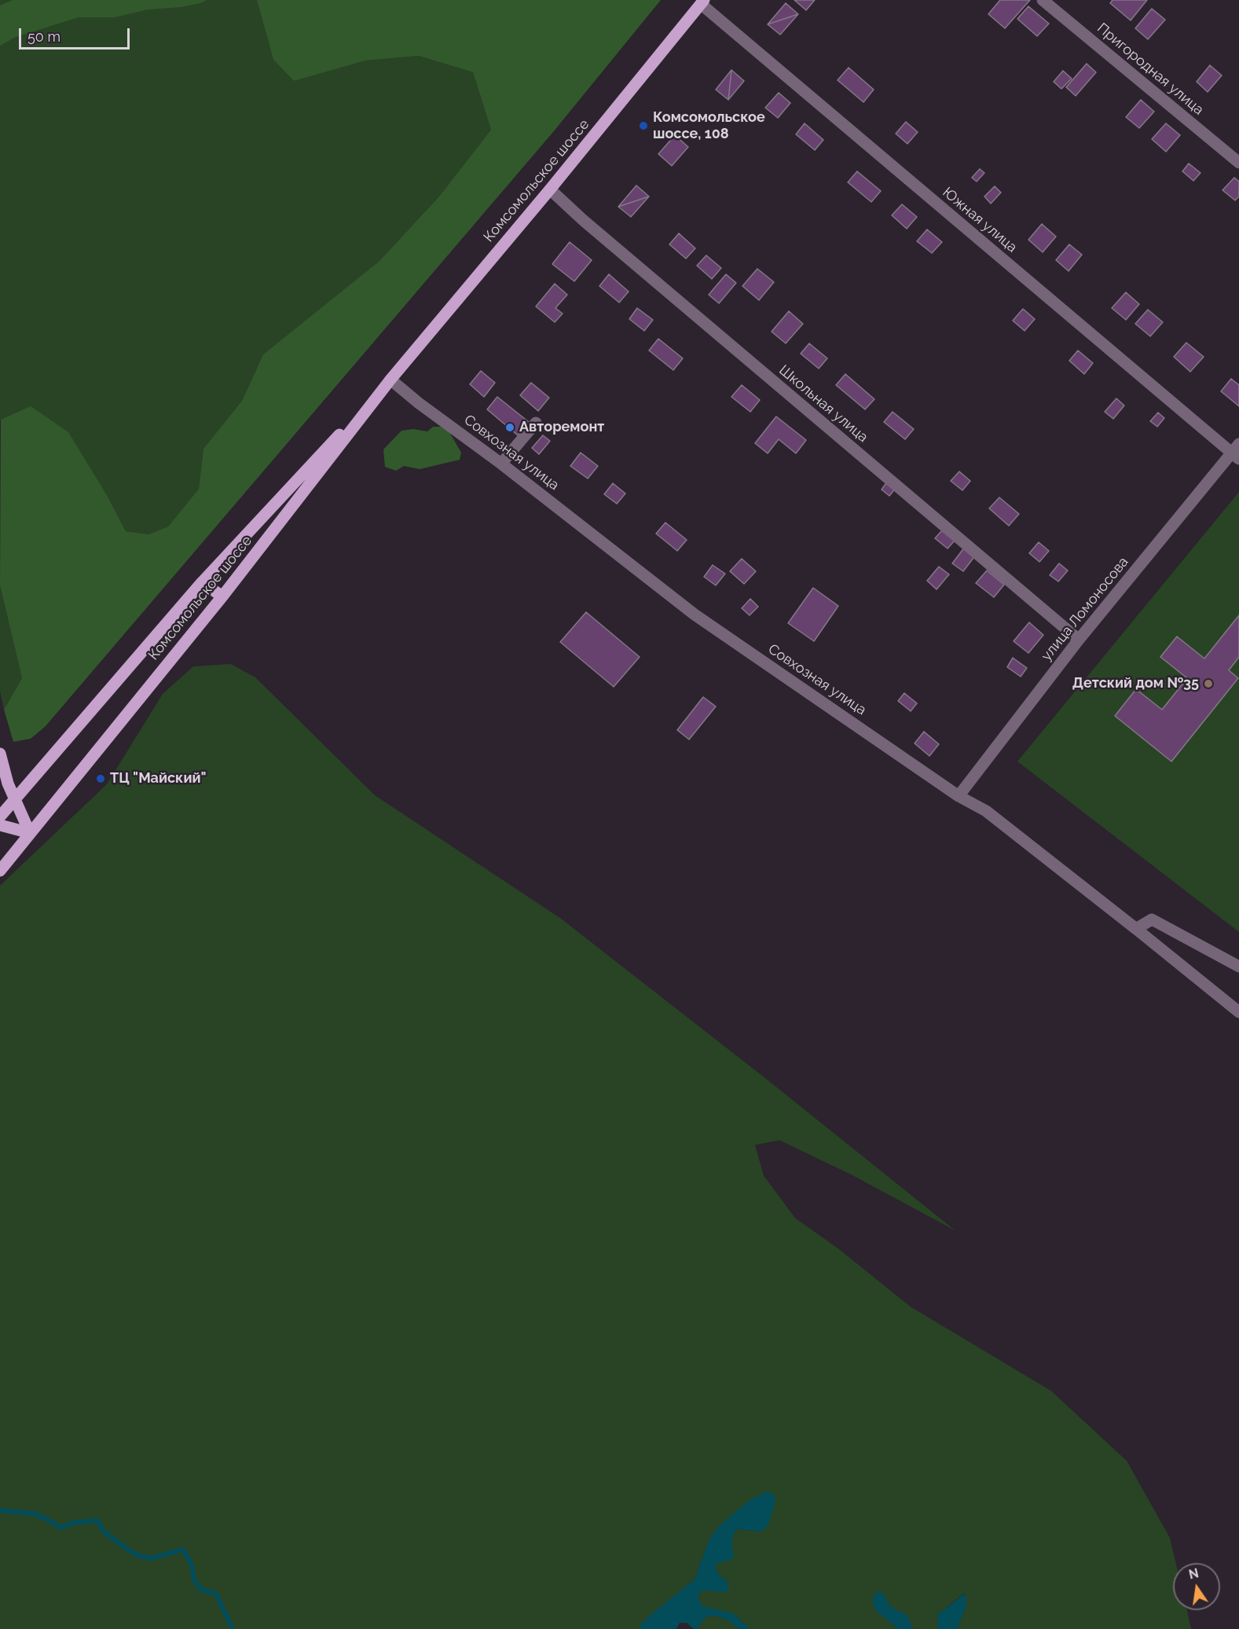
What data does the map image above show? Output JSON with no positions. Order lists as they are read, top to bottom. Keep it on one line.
{"streets":{"main road":["Комсомольское шоссе"],"street":["Пригородная улица","Южная улица","Школьная улица","Совхозная улица","улица Ломоносова"]},"crossings":[["Комсомольское шоссе","Южная улица"],["Комсомольское шоссе","Школьная улица"],["Комсомольское шоссе","Совхозная улица"],["Южная улица","улица Ломоносова"],["Школьная улица","улица Ломоносова"],["Совхозная улица","улица Ломоносова"]],"places":["Комсомольское шоссе, 108","Авторемонт","Детский дом №35","ТЦ \"Майский\""],"scale_bar":"50 m","north":"top"}
